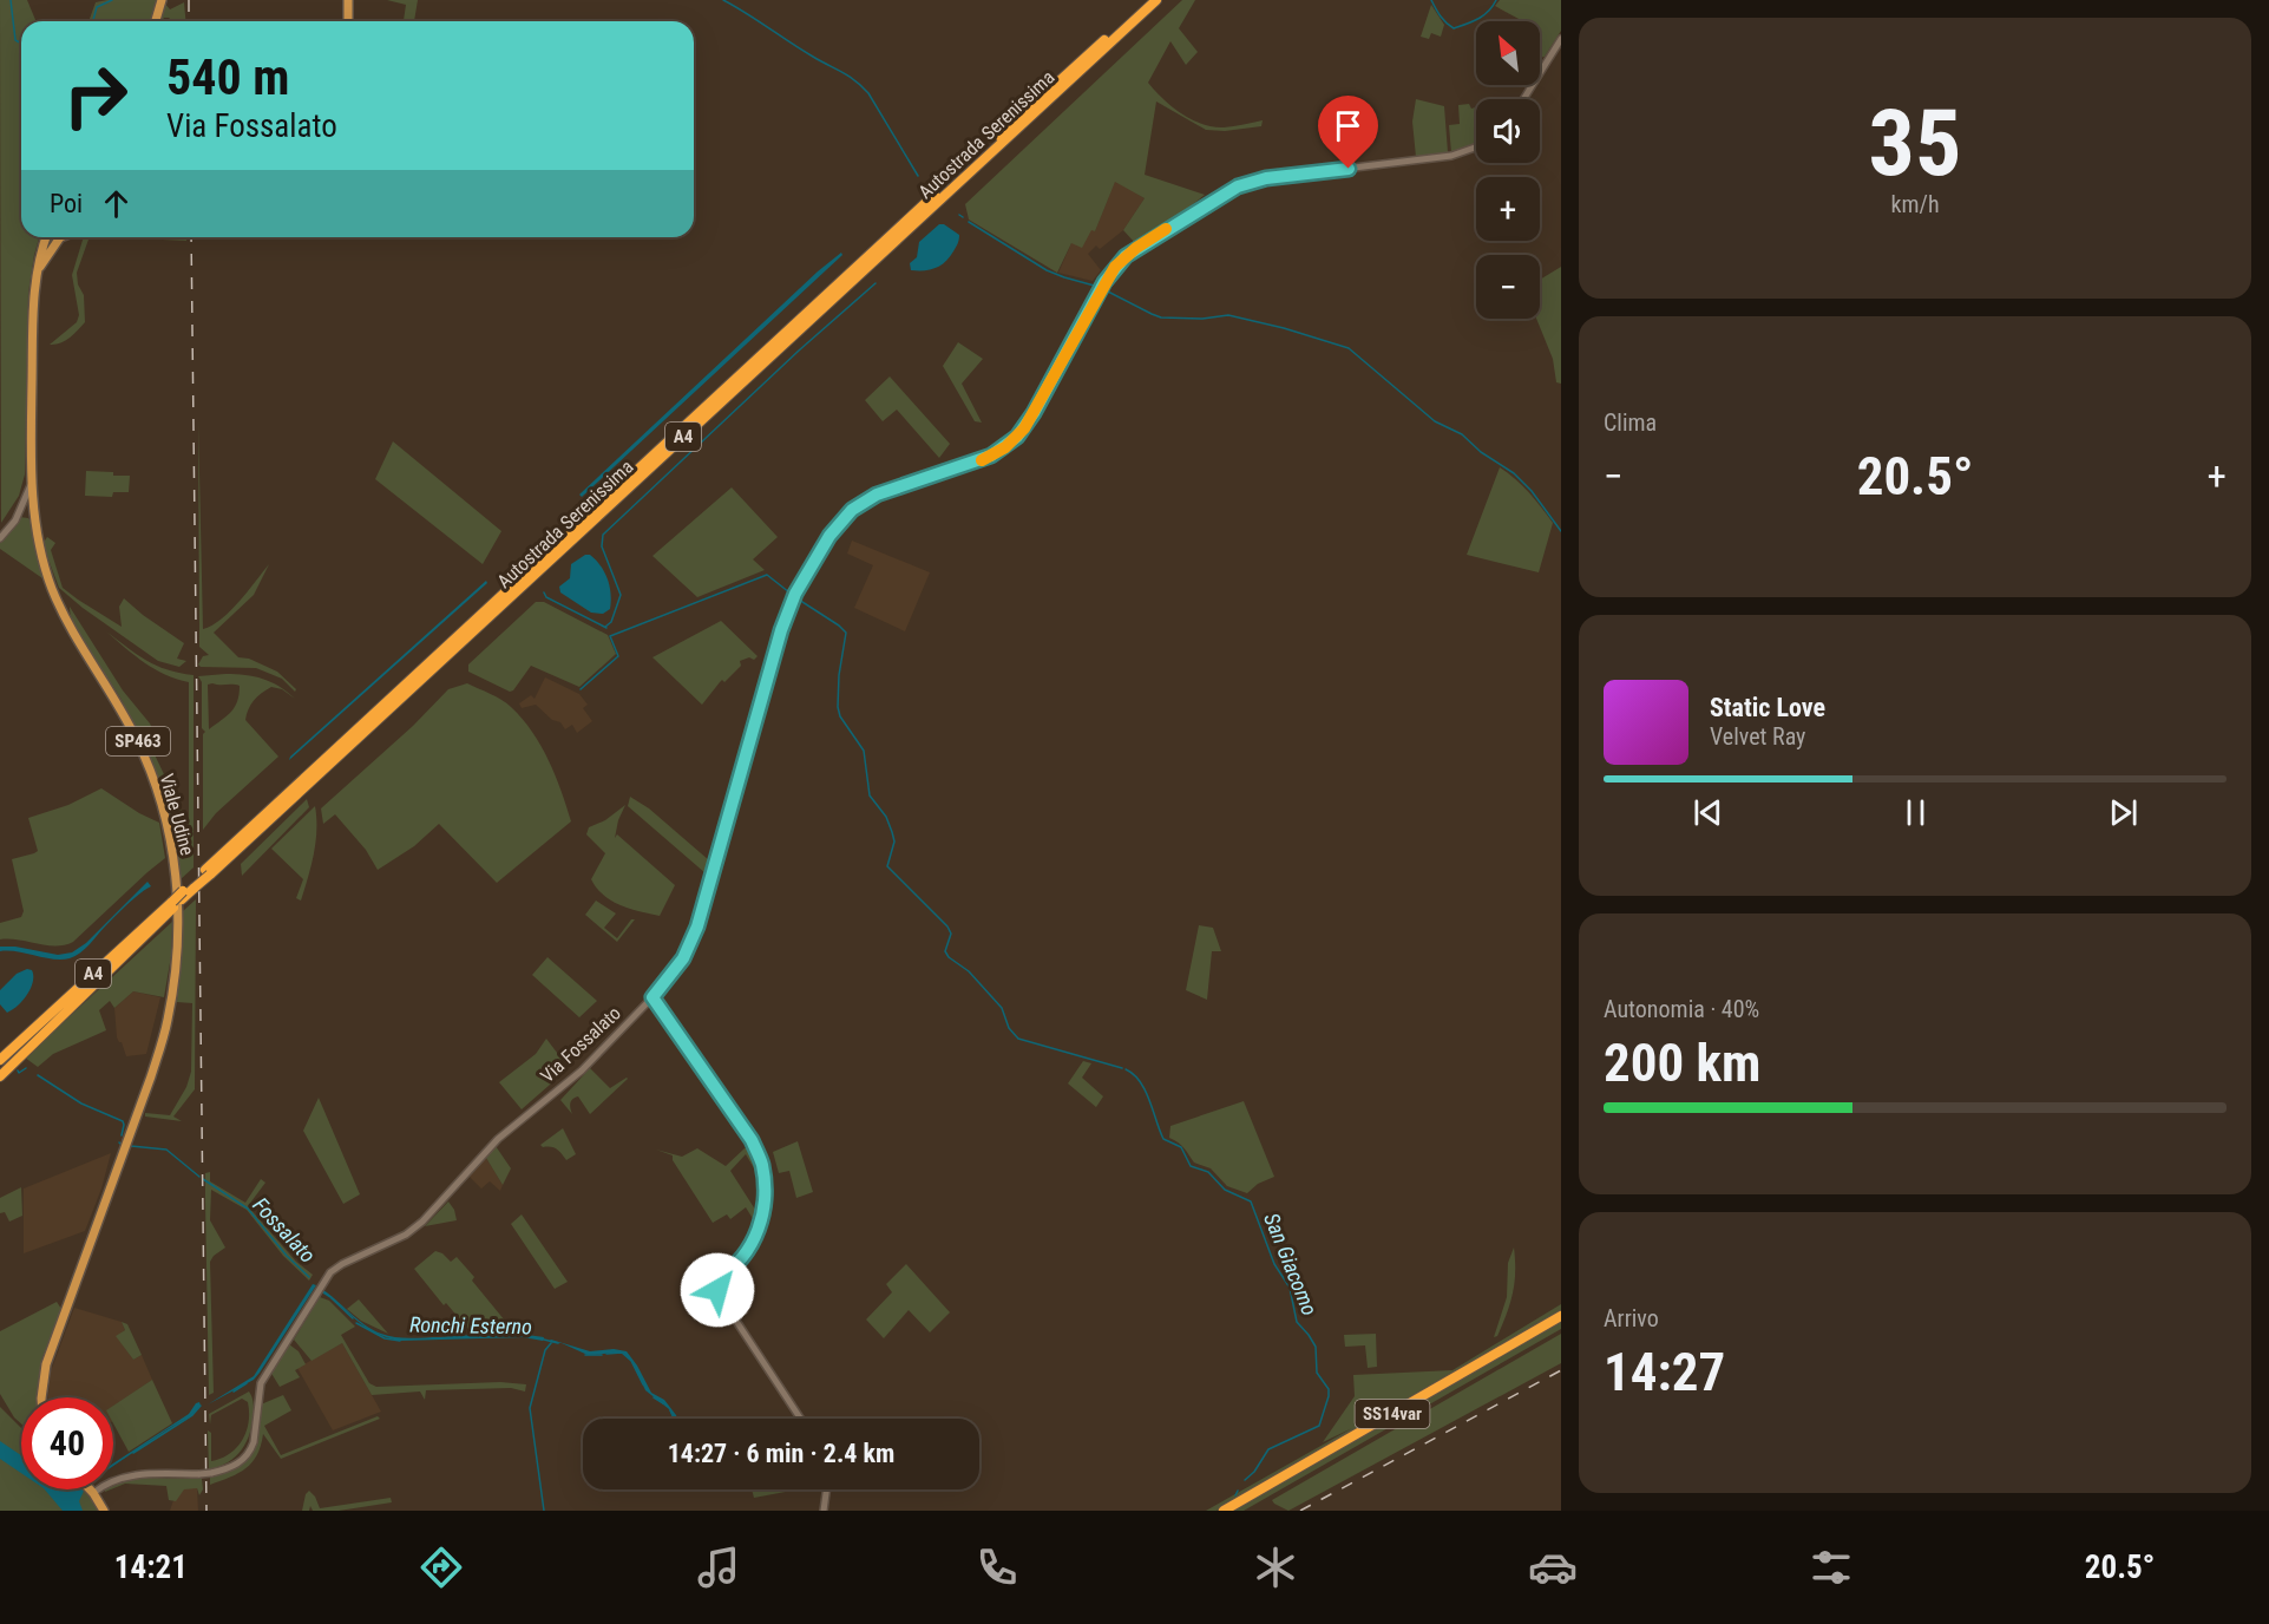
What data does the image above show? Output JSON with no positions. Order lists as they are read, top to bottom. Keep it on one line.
{"streets":{"highway":["Autostrada Serenissima","A4","SS14var"],"main road":["SP463","Viale Udine"],"street":["Via Fossalato"]},"water":["Fossalato","San Giacomo","Ronchi Esterno"],"north":"top left","page":{"tile":[["35","km/h"],"Clima",["Autonomia · 40%","200 km"],["Arrivo","14:27"]],"map_buttons":["+","−"],"turn":["540 m","Via Fossalato"],"then":"Poi","heat":["−","20.5°","+"],"song":["Static Love","Velvet Ray"],"limit":"40","trip":"14:27 · 6 min · 2.4 km","tabs":["14:21","20.5°"]}}
